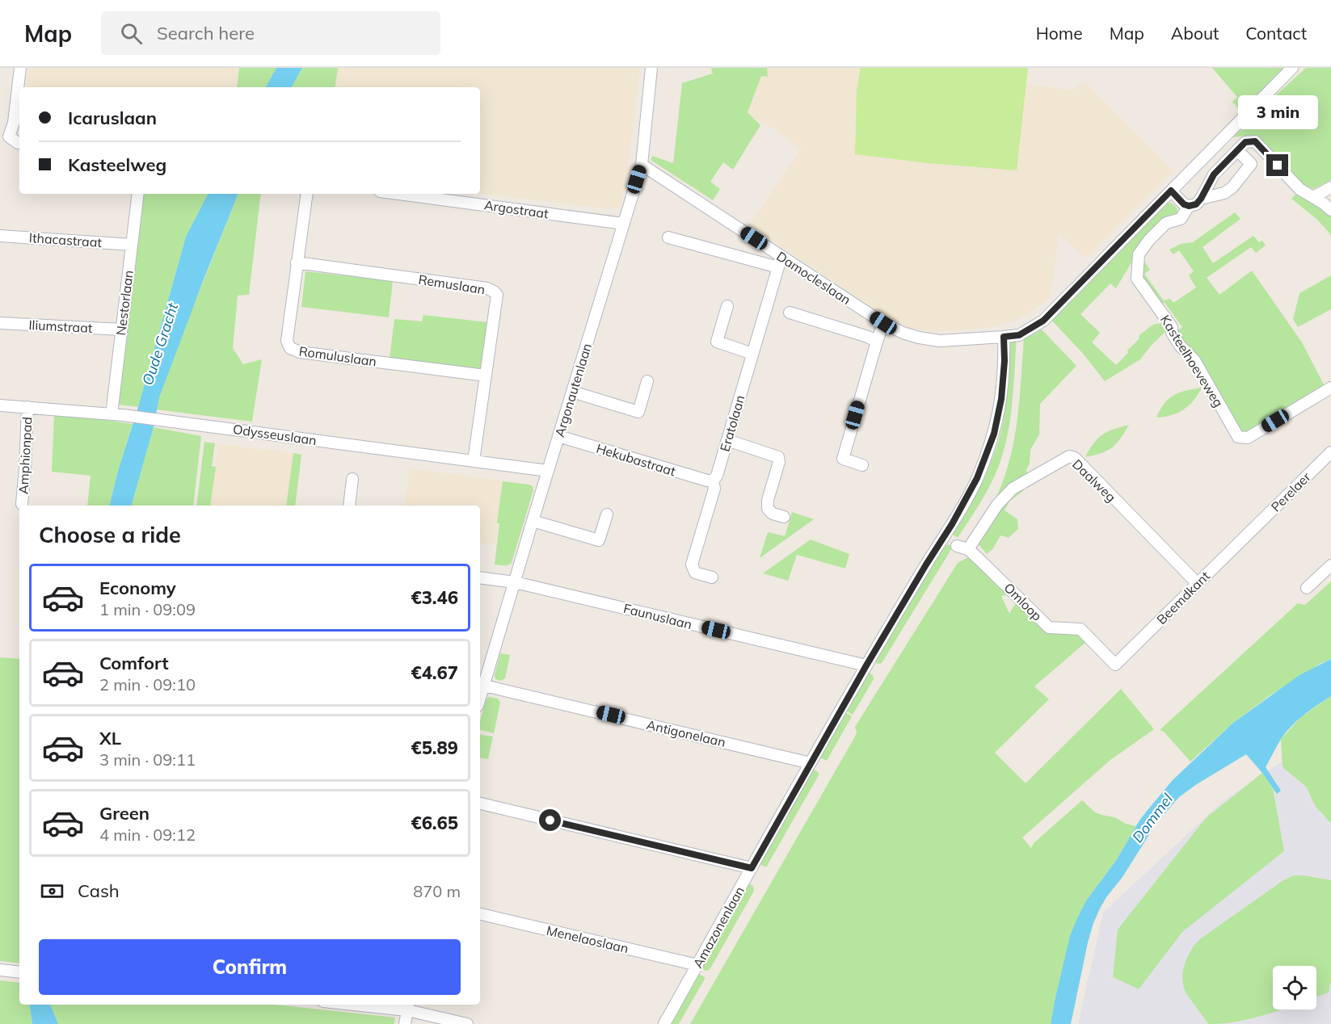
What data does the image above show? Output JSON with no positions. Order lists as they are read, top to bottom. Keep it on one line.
{"streets":{"street":["Argostraat","Ithacastraat","Damocleslaan","Remuslaan","Nestorlaan","Iliumstraat","Romuluslaan","Kasteelhoeveweg","Argonautenlaan","Eratolaan","Odysseuslaan","Amphionpad","Hekubastraat","Daalweg","Perelaer","Beemdkant","Omloop","Faunuslaan","Antigonelaan","Amazonenlaan","Menelaoslaan"]},"crossings":[["Argostraat","Argonautenlaan"],["Ithacastraat","Nestorlaan"],["Damocleslaan","Argonautenlaan"],["Damocleslaan","Eratolaan"],["Damocleslaan","Amazonenlaan"],["Remuslaan","Romuluslaan"],["Remuslaan","Odysseuslaan"],["Nestorlaan","Iliumstraat"],["Nestorlaan","Odysseuslaan"],["Argonautenlaan","Odysseuslaan"],["Argonautenlaan","Hekubastraat"],["Argonautenlaan","Faunuslaan"],["Argonautenlaan","Antigonelaan"],["Eratolaan","Hekubastraat"],["Odysseuslaan","Amphionpad"],["Daalweg","Beemdkant"],["Daalweg","Omloop"],["Perelaer","Beemdkant"],["Beemdkant","Omloop"],["Faunuslaan","Amazonenlaan"],["Antigonelaan","Amazonenlaan"],["Amazonenlaan","Menelaoslaan"]],"water":["Oude Gracht","Dommel"],"page":{"header":"Map","search":"Search here","nav":["Home","Map","About","Contact"],"banner":["Icaruslaan","Kasteelweg"],"bubble":"3 min","heading":"Choose a ride","list":[{"name":"Economy","note":"1 min · 09:09","value":"€3.46"},{"name":"Comfort","note":"2 min · 09:10","value":"€4.67"},{"name":"XL","note":"3 min · 09:11","value":"€5.89"},{"name":"Green","note":"4 min · 09:12","value":"€6.65"}],"pay":["Cash","870 m"],"buttons":"Confirm"}}
